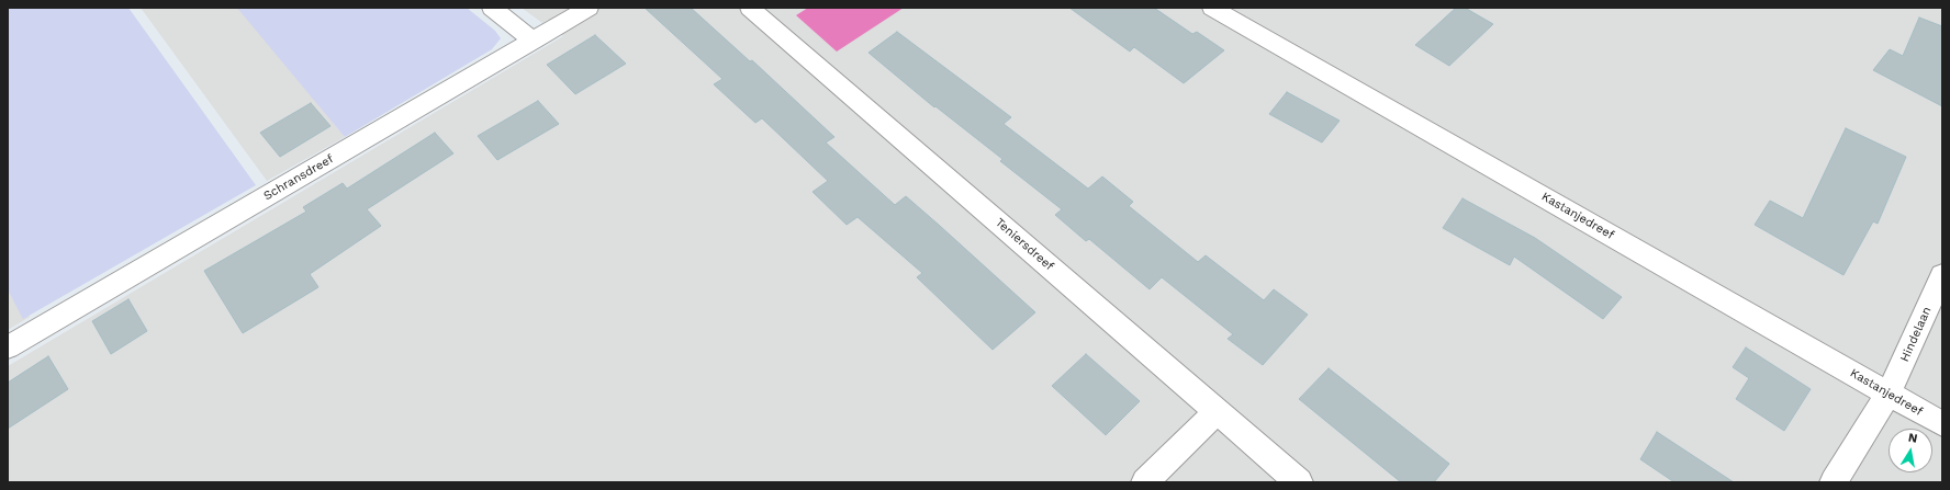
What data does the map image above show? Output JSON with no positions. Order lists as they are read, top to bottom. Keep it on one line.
{"streets":{"street":["Schransdreef","Kastanjedreef","Teniersdreef","Hindelaan"]},"crossings":[["Kastanjedreef","Hindelaan"]],"north":"top"}
